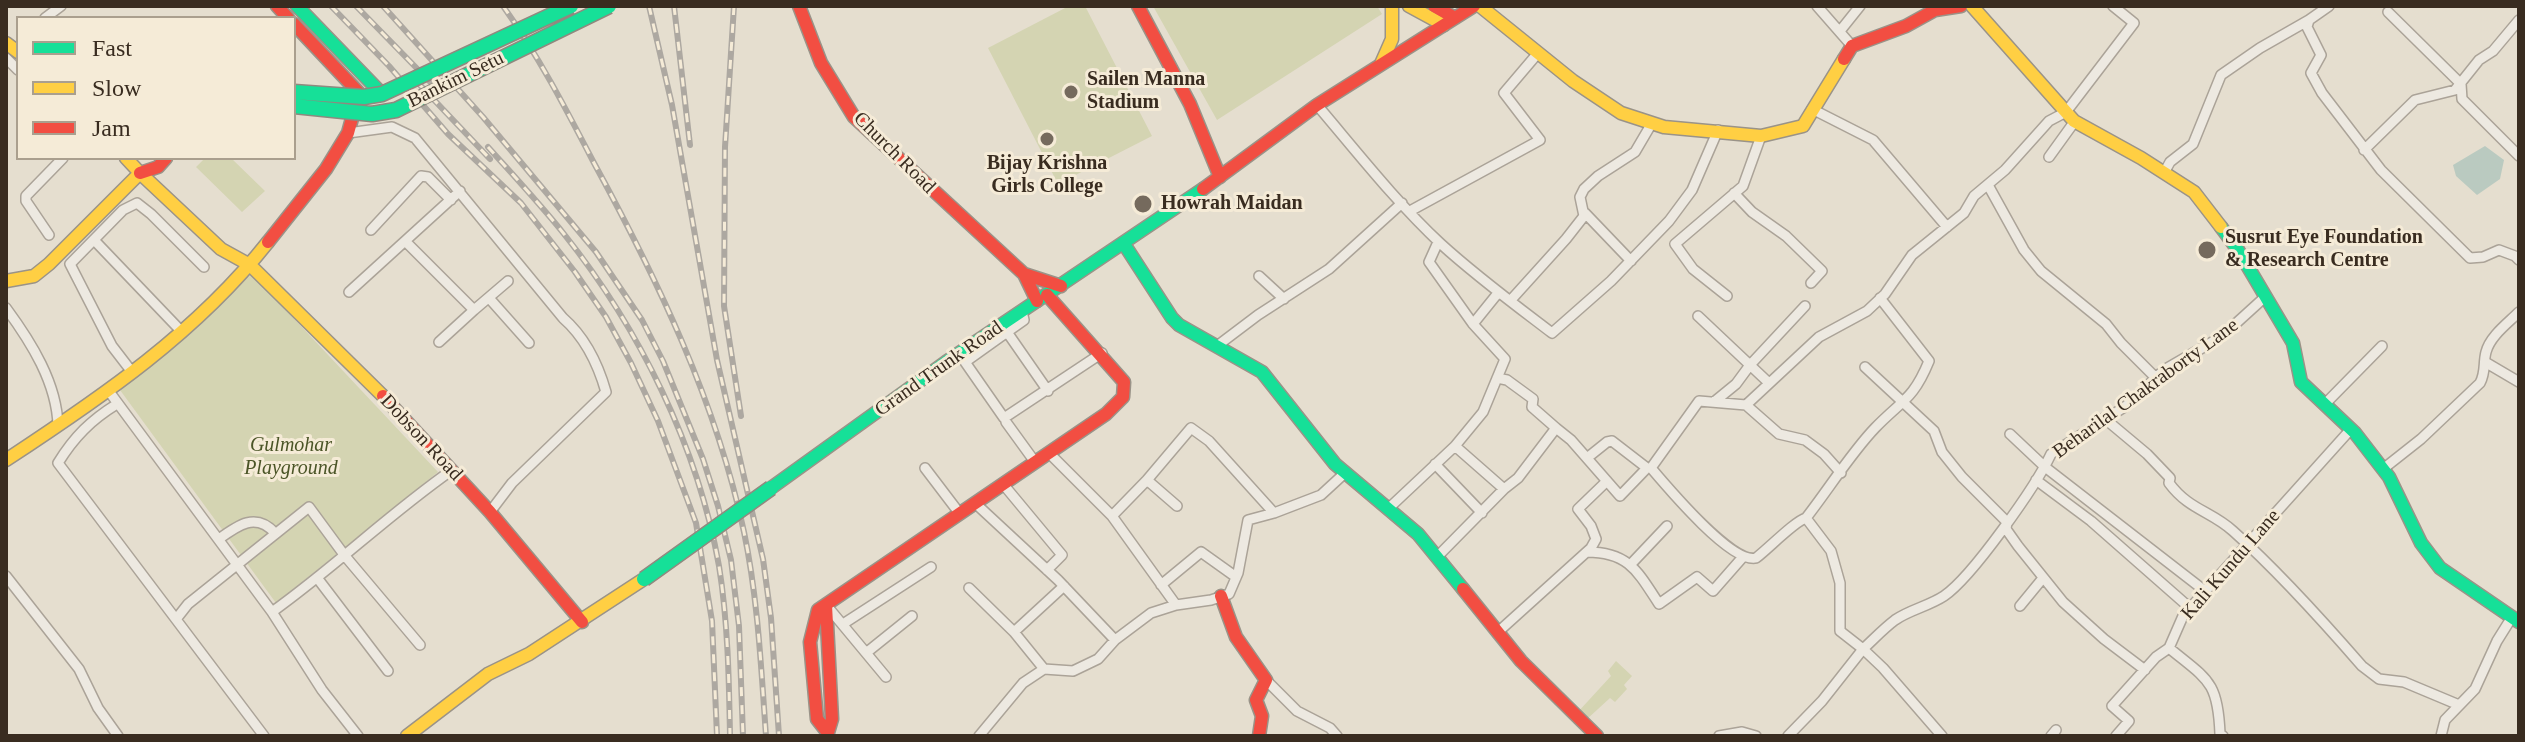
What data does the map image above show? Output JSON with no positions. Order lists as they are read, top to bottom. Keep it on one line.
{"streets":{"main road":["Bankim Setu","Church Road","Grand Trunk Road","Dobson Road"],"street":["Beharilal Chakraborty Lane","Kali Kundu Lane"]},"crossings":[["Grand Trunk Road","Dobson Road"]],"parks":["Gulmohar Playground"],"places":["Sailen Manna Stadium","Bijay Krishna Girls College","Howrah Maidan","Susrut Eye Foundation & Research Centre"],"legend":["Fast","Slow","Jam"]}
